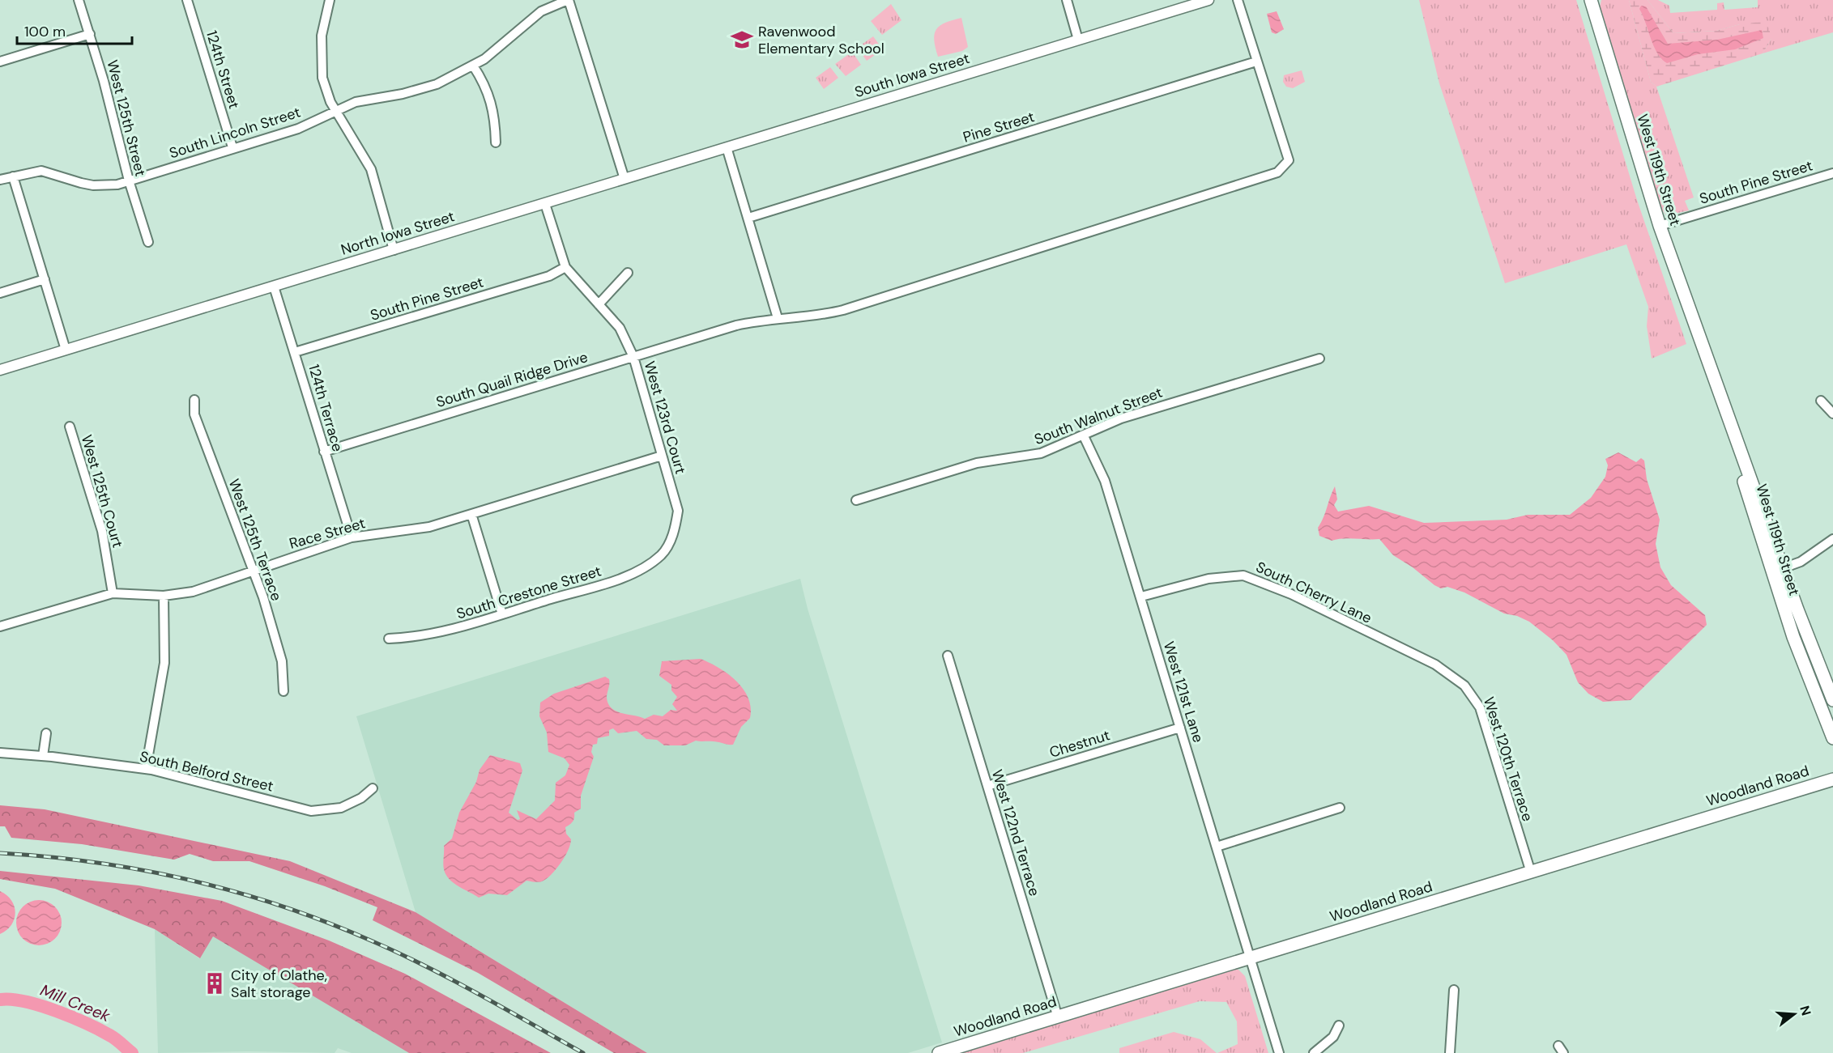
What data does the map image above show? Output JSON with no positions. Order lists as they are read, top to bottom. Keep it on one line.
{"streets":{"main road":["West 119th Street","Woodland Road"],"street":["124th Street","South Iowa Street","West 125th Street","Pine Street","South Lincoln Street","South Pine Street","North Iowa Street","South Quail Ridge Drive","124th Terrace","South Walnut Street","West 123rd Court","West 125th Court","Race Street","West 125th Terrace","South Crestone Street","South Cherry Lane","West 121st Lane","Chestnut","West 120th Terrace","South Belford Street","West 122nd Terrace"]},"crossings":[["124th Street","South Lincoln Street"],["South Iowa Street","North Iowa Street"],["West 125th Street","South Lincoln Street"],["Pine Street","South Quail Ridge Drive"],["West 119th Street","South Pine Street"],["South Pine Street","124th Terrace"],["South Pine Street","West 123rd Court"],["North Iowa Street","124th Terrace"],["North Iowa Street","West 123rd Court"],["South Quail Ridge Drive","124th Terrace"],["South Quail Ridge Drive","West 123rd Court"],["124th Terrace","Race Street"],["South Walnut Street","West 121st Lane"],["West 123rd Court","Race Street"],["West 123rd Court","South Crestone Street"],["West 125th Court","Race Street"],["Race Street","West 125th Terrace"],["South Cherry Lane","West 121st Lane"],["South Cherry Lane","West 120th Terrace"],["West 121st Lane","Chestnut"],["West 121st Lane","Woodland Road"],["Chestnut","West 122nd Terrace"],["West 120th Terrace","Woodland Road"],["Woodland Road","West 122nd Terrace"]],"water":["Mill Creek"],"places":{"school or university":["Ravenwood Elementary School"],"building":["City of Olathe, Salt storage"]},"scale_bar":"100 m","north":"right"}
